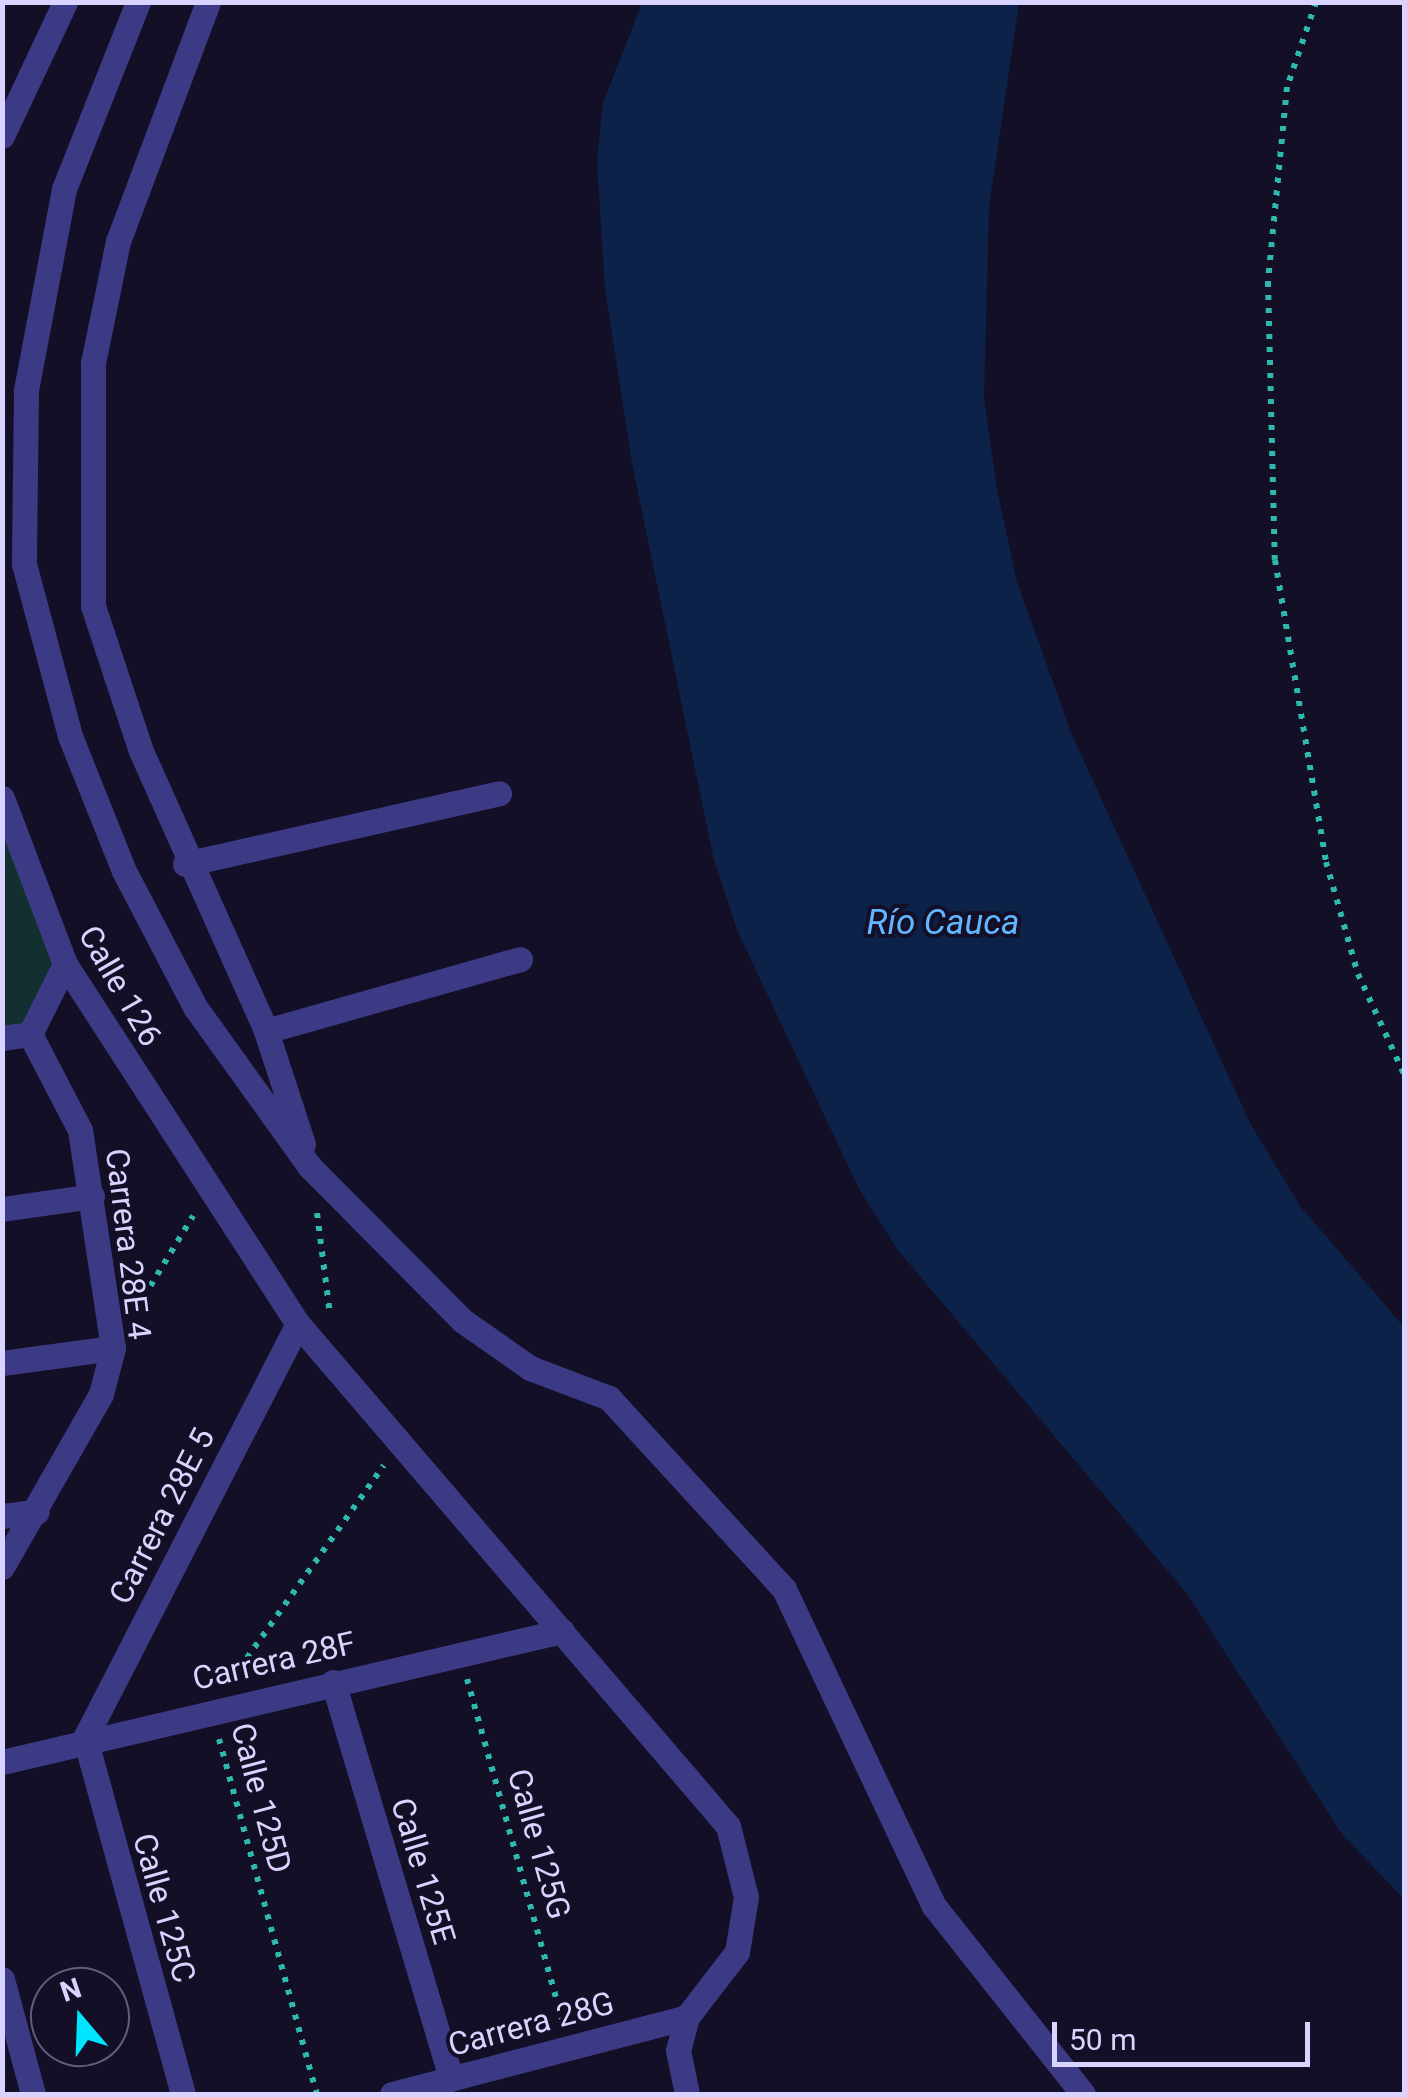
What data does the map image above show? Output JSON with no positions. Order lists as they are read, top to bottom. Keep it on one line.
{"streets":{"street":["Calle 126","Carrera 28E 4","Carrera 28E 5","Carrera 28F","Calle 125E","Calle 125C","Carrera 28G"],"path":["Calle 125D","Calle 125G"]},"crossings":[["Calle 126","Carrera 28E 5"],["Calle 126","Carrera 28F"],["Calle 126","Calle 125D"],["Calle 126","Carrera 28G"],["Carrera 28E 5","Carrera 28F"],["Carrera 28E 5","Calle 125C"],["Carrera 28F","Calle 125D"],["Carrera 28F","Calle 125G"],["Carrera 28F","Calle 125E"],["Carrera 28F","Calle 125C"],["Calle 125G","Carrera 28G"],["Calle 125E","Carrera 28G"]],"water":["Río Cauca"],"scale_bar":"50 m","north":"top"}
